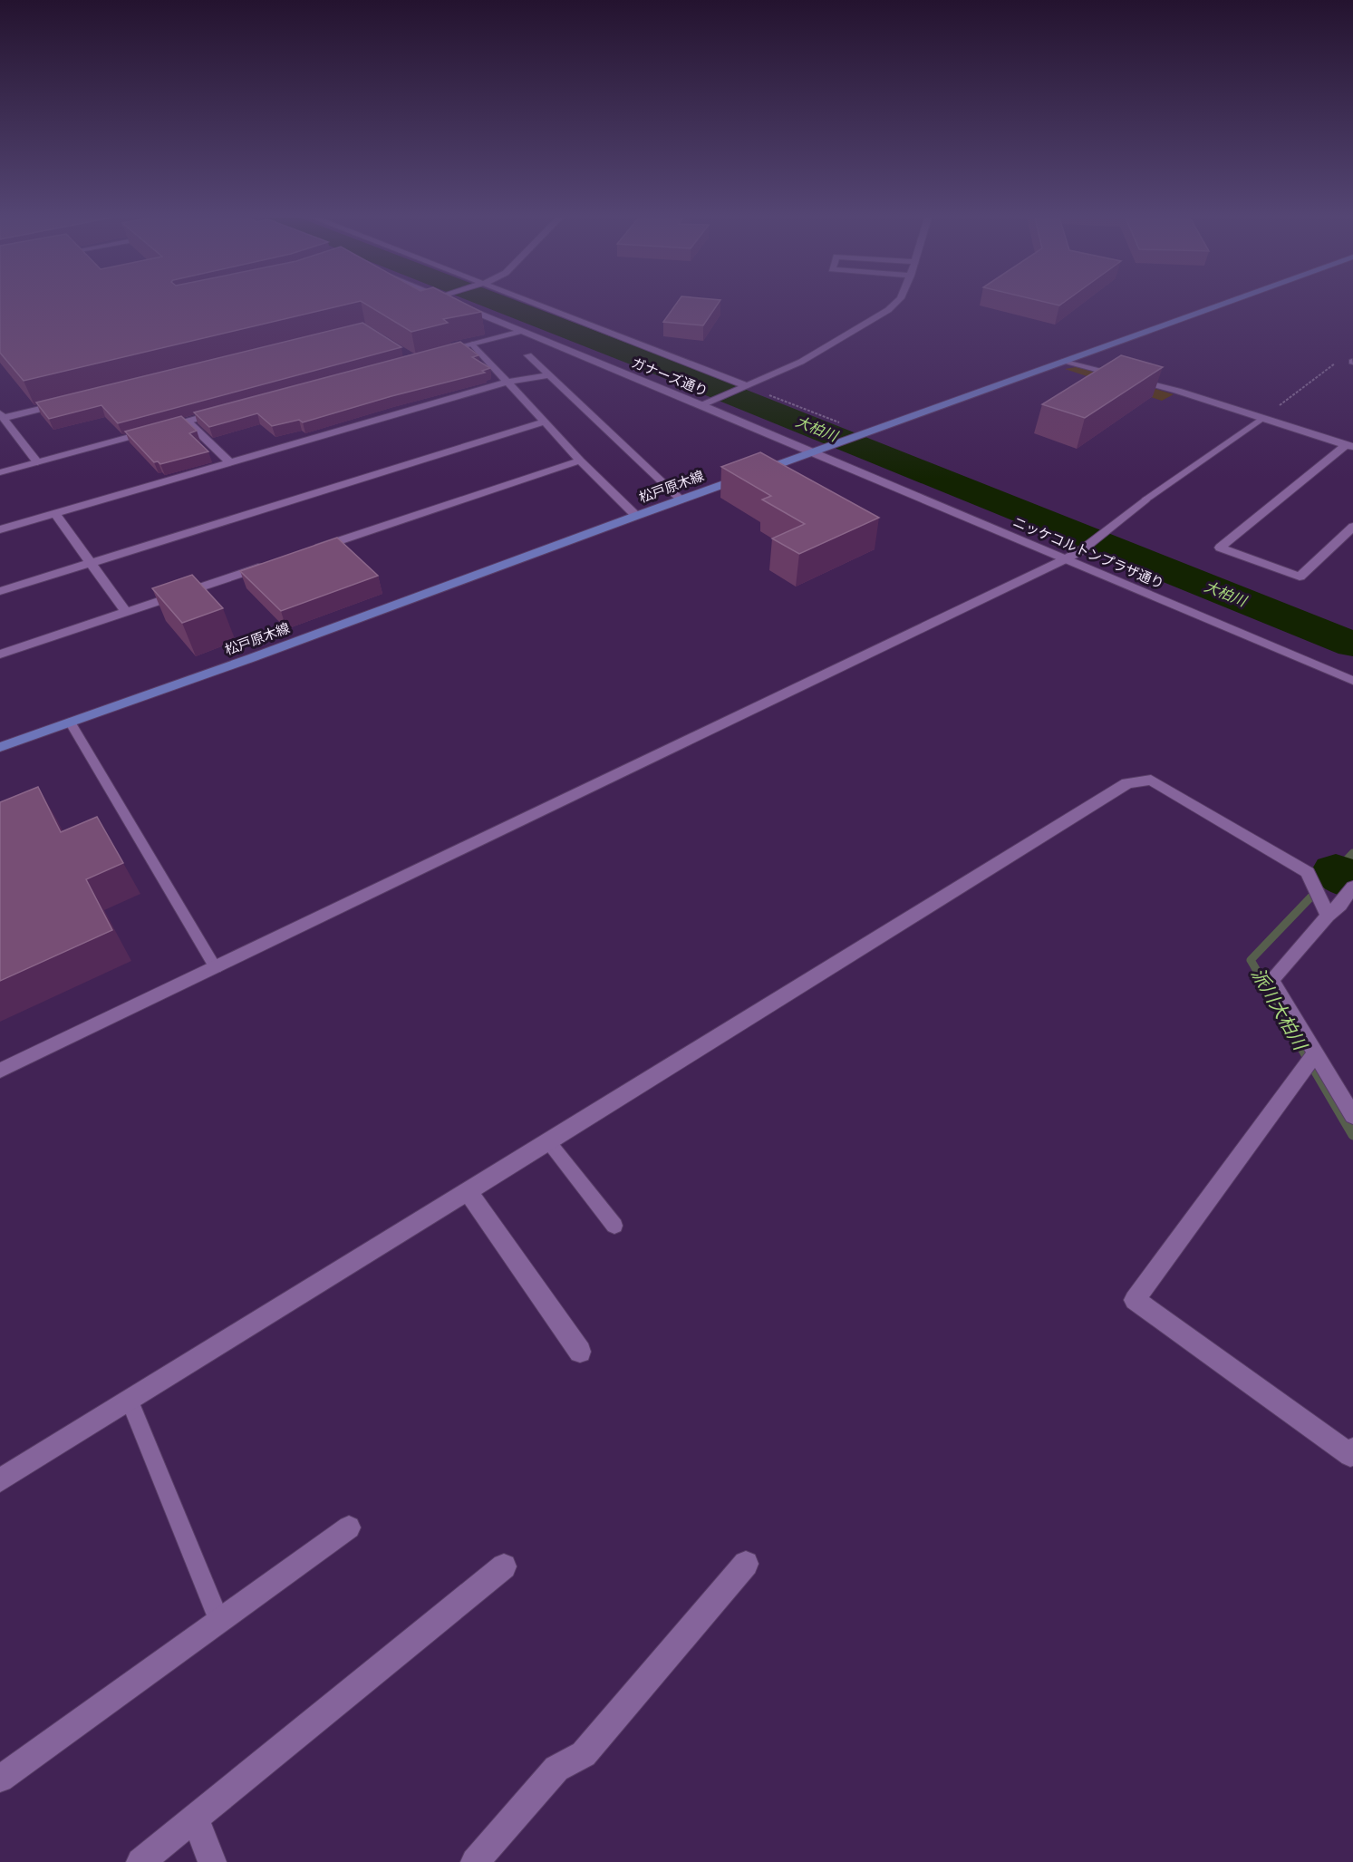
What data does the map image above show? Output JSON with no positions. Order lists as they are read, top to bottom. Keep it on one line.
{"streets":{"main road":["松戸原木線"],"street":["ガナーズ通り","ニッケコルトンプラザ通り"]},"crossings":[["ガナーズ通り","松戸原木線"],["ガナーズ通り","ニッケコルトンプラザ通り"],["松戸原木線","ニッケコルトンプラザ通り"]],"water":["大柏川","派川大柏川"]}
